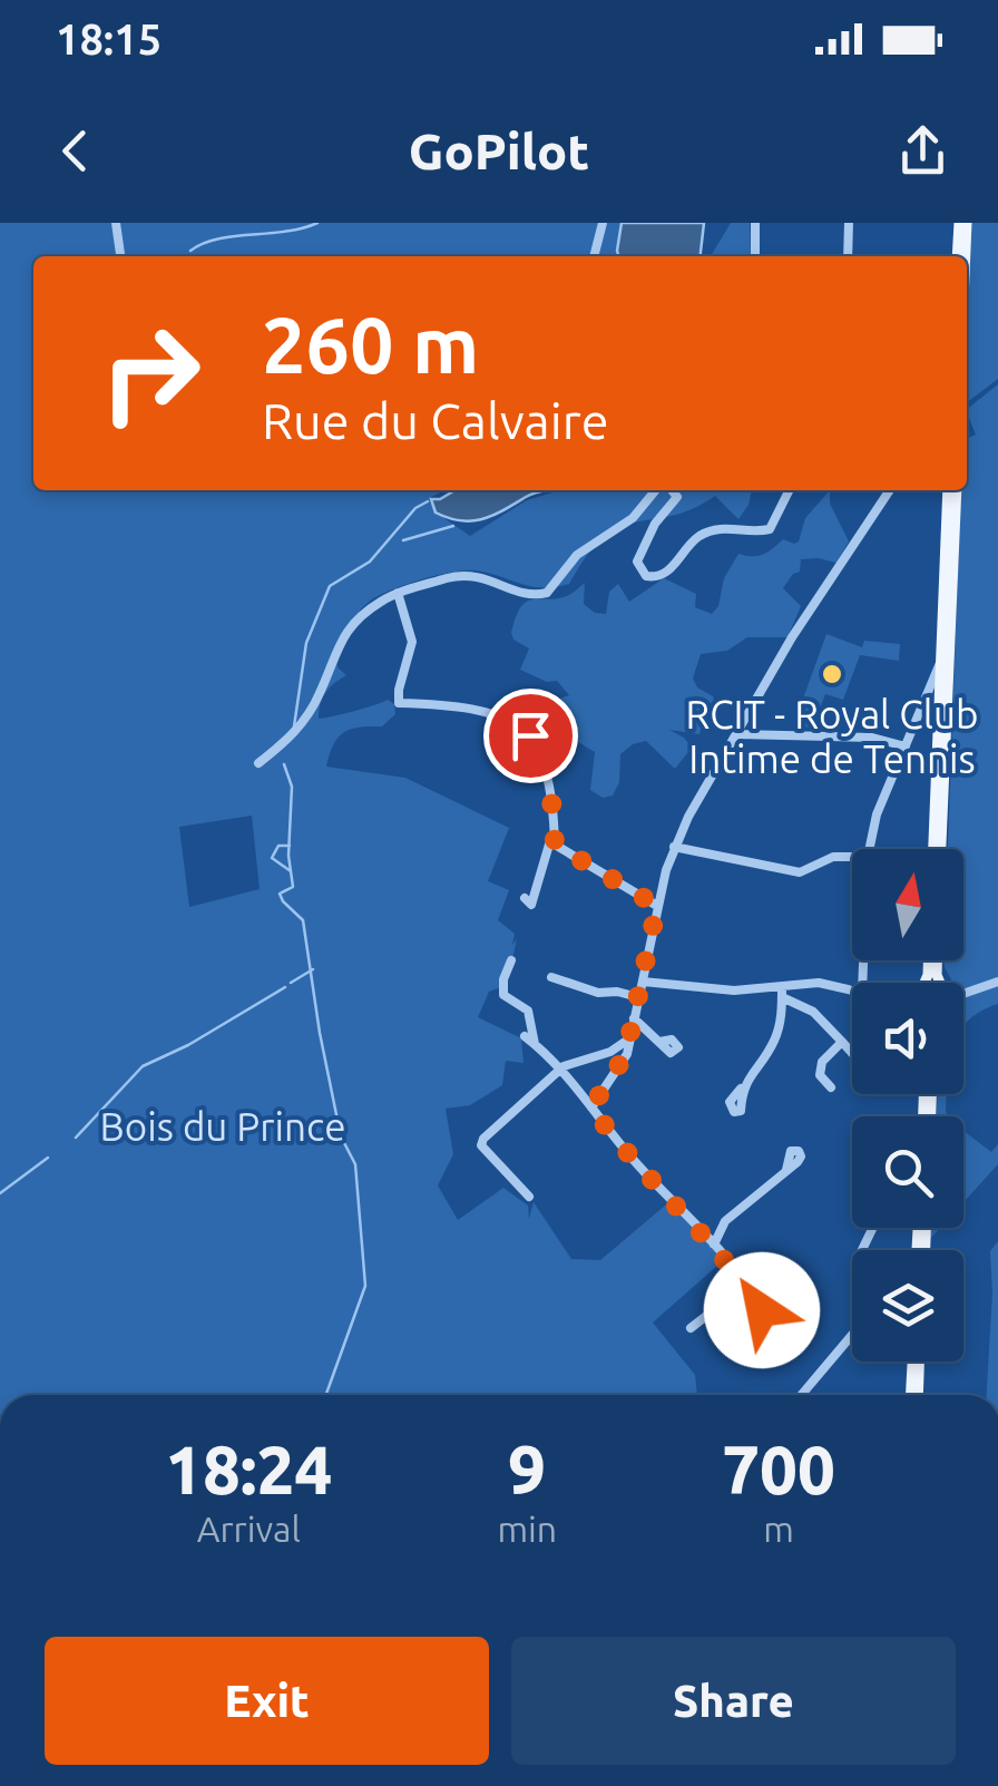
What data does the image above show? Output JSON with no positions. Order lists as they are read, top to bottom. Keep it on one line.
{"parks":["Bois du Prince"],"places":["RCIT - Royal Club Intime de Tennis"],"north":"top","page":{"status":"18:15","header":"GoPilot","turn":["260 m","Rue du Calvaire"],"eta":["18:24","Arrival","9","min","700","m"],"buttons":["Exit","Share"]}}
